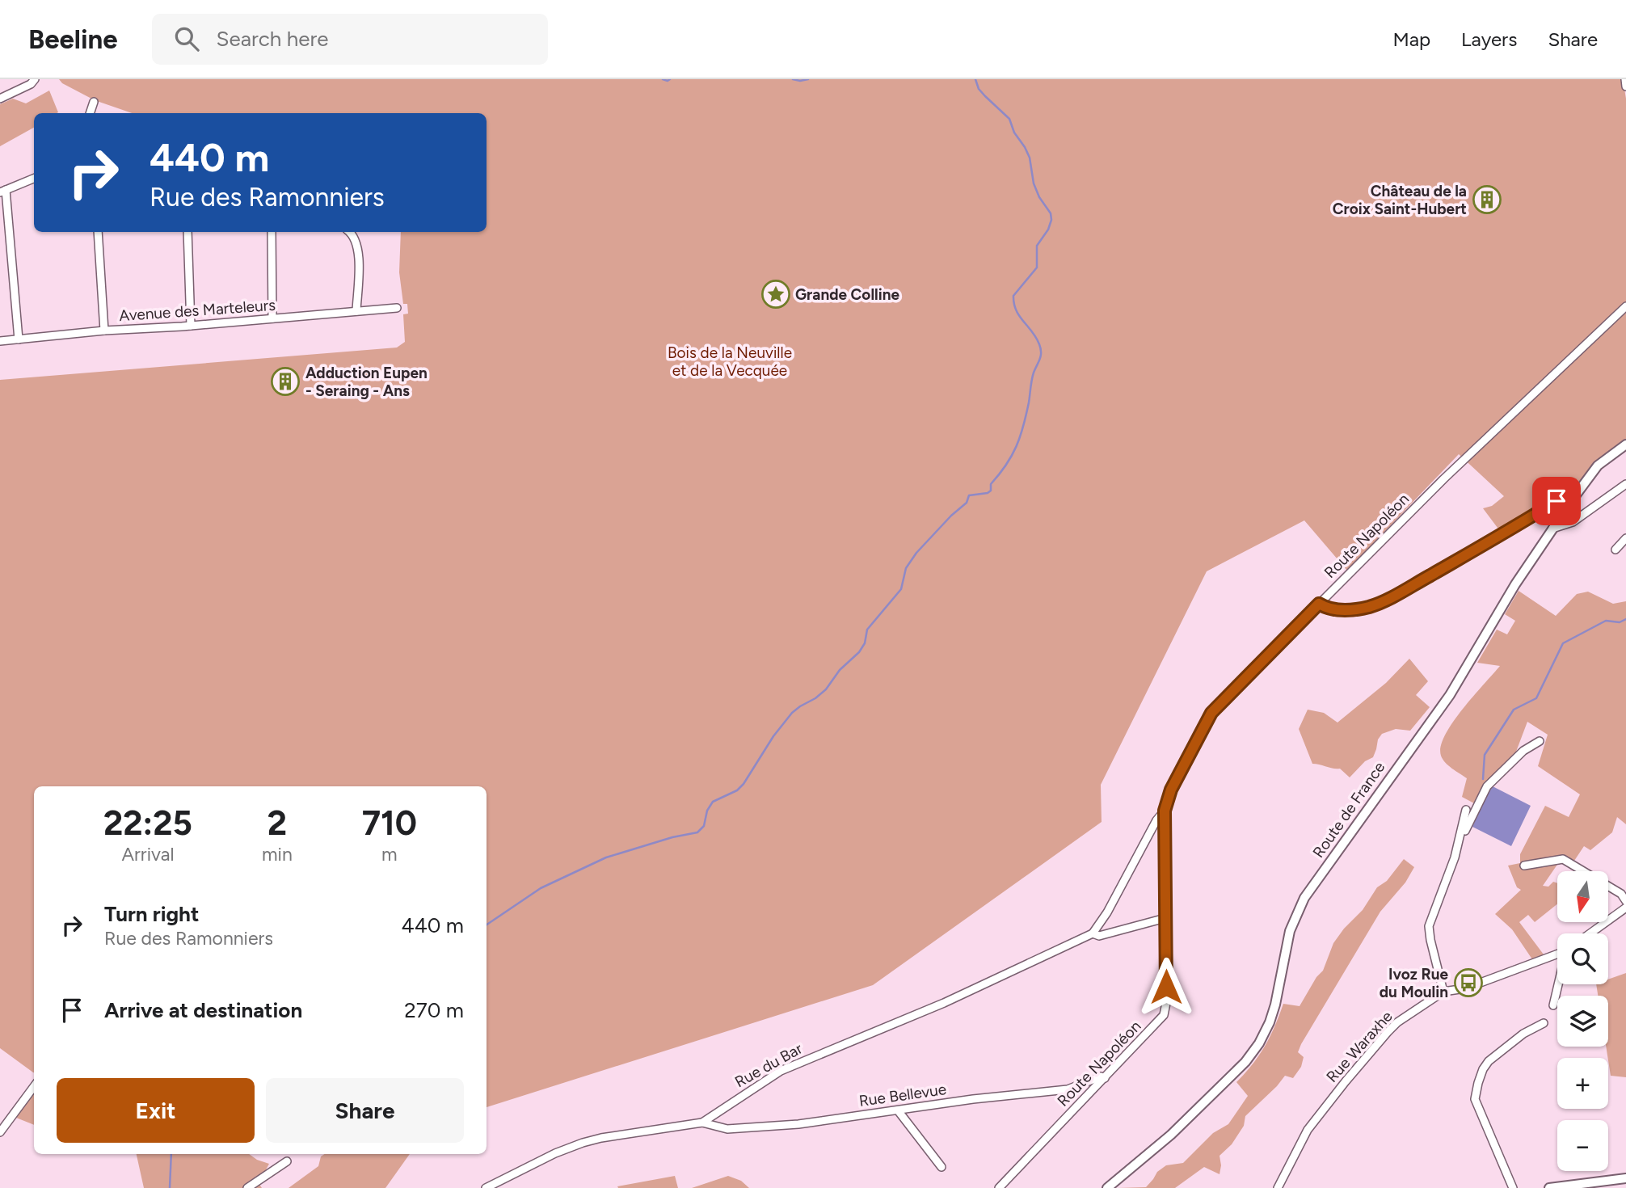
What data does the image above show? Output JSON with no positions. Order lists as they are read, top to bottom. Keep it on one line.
{"streets":{"main road":["Route de France"],"street":["Avenue des Marteleurs","Route Napoléon","Rue Waraxhe","Rue du Bar","Rue Bellevue"]},"crossings":[["Route Napoléon","Rue du Bar"],["Route Napoléon","Rue Bellevue"],["Rue du Bar","Rue Bellevue"]],"parks":["Bois de la Neuville et de la Vecquée"],"places":{"building":["Château de la Croix Saint-Hubert","Adduction Eupen - Seraing - Ans"],"place":["Grande Colline"],"bus stop":["Ivoz Rue du Moulin"]},"north":"bottom","page":{"header":"Beeline","search":"Search here","nav":["Map","Layers","Share"],"turn":["440 m","Rue des Ramonniers"],"eta":["22:25","Arrival","2","min","710","m"],"map_buttons":["+","−"],"list":[{"name":"Turn right","note":"Rue des Ramonniers","value":"440 m"},{"name":"Arrive at destination","value":"270 m"}],"buttons":["Exit","Share"]}}
